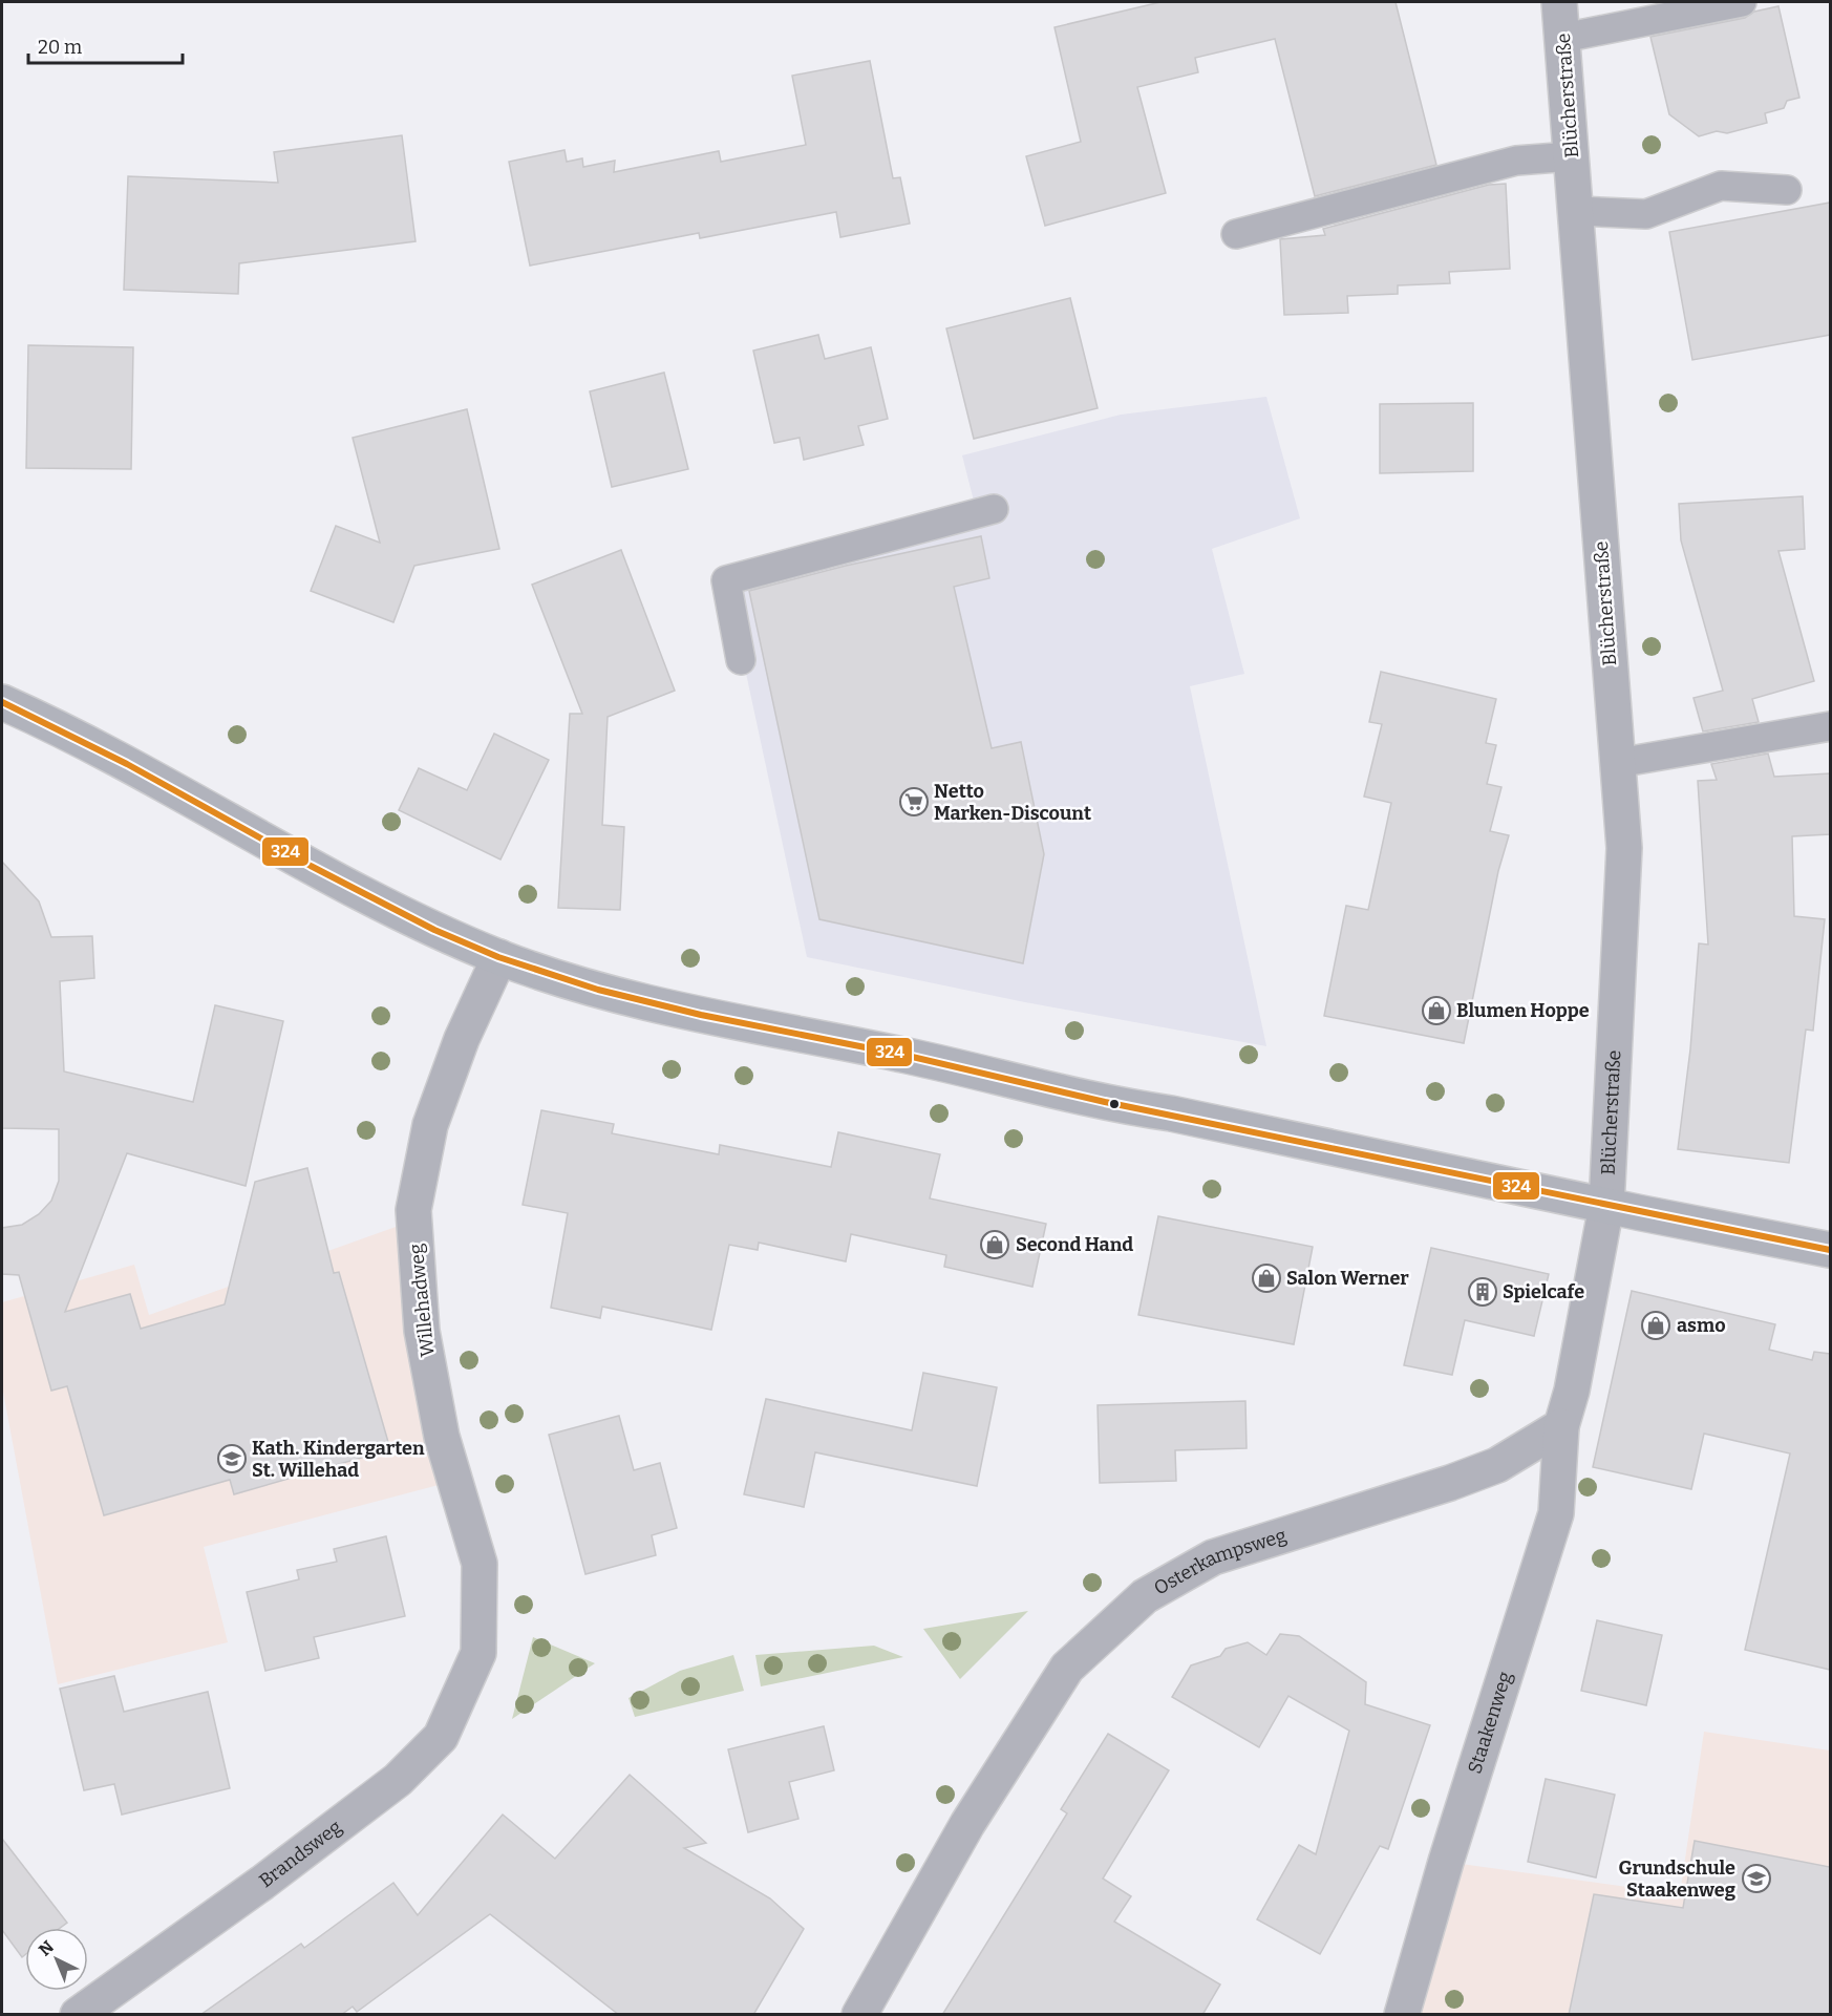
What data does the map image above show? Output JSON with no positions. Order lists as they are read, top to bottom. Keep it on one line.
{"streets":{"street":["Blücherstraße","Willehadweg","Osterkampsweg","Staakenweg","Brandsweg"]},"crossings":[["Willehadweg","Brandsweg"],["Osterkampsweg","Staakenweg"]],"places":{"supermarket":["Netto Marken-Discount"],"shop":["Blumen Hoppe","Second Hand","Salon Werner","asmo"],"building":["Spielcafe"],"school or university":["Kath. Kindergarten St. Willehad","Grundschule Staakenweg"]},"lines":["transit line 324"],"scale_bar":"20 m","north":"top left"}
